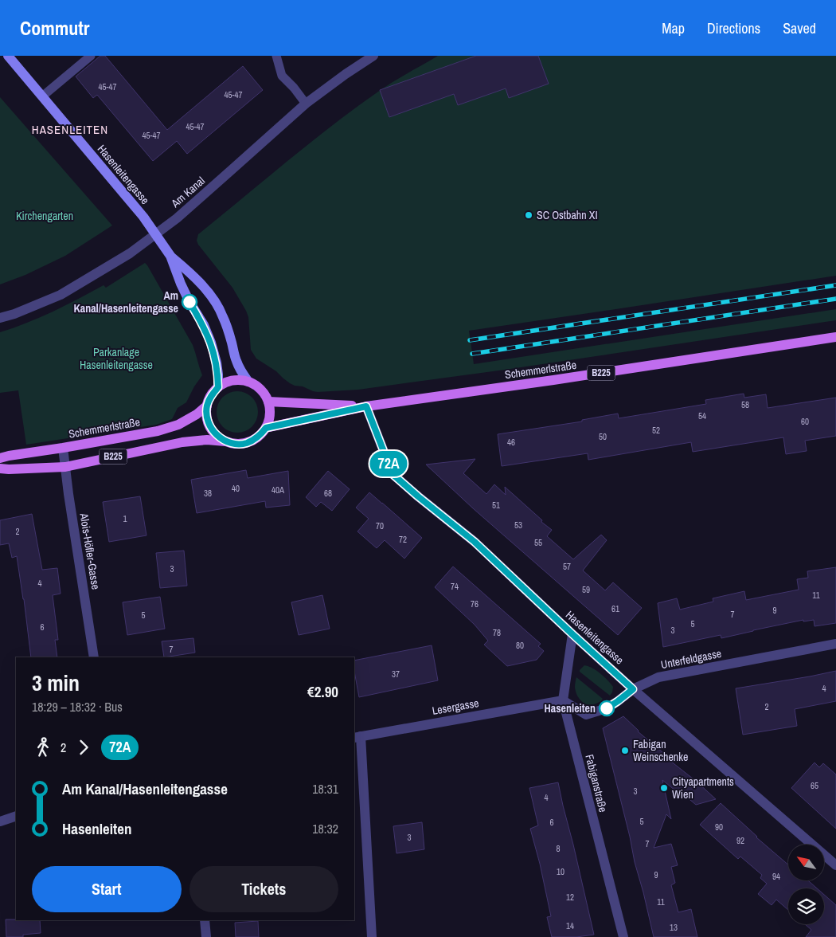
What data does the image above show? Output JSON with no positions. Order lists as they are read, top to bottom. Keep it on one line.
{"streets":{"main road":["Schemmerlstraße","B225"],"street":["Hasenleitengasse","Am Kanal","Alois-Höfler-Gasse","Unterfeldgasse","Lesergasse","Fabiganstraße"]},"crossings":[["Hasenleitengasse","Am Kanal"],["Hasenleitengasse","Schemmerlstraße"],["Hasenleitengasse","B225"],["Hasenleitengasse","Unterfeldgasse"],["Hasenleitengasse","Fabiganstraße"],["Schemmerlstraße","B225"],["Schemmerlstraße","Alois-Höfler-Gasse"],["B225","Alois-Höfler-Gasse"],["Unterfeldgasse","Lesergasse"],["Unterfeldgasse","Fabiganstraße"],["Lesergasse","Fabiganstraße"]],"districts":["HASENLEITEN"],"parks":["Kirchengarten","Parkanlage Hasenleitengasse"],"places":["SC Ostbahn XI","Am Kanal/Hasenleitengasse","Hasenleiten","Fabigan Weinschenke","Cityapartments Wien"],"lines":["bus line 72A"],"house_numbers":["45-47","45-47","45-47","45-47","58","54","60","52","50","46","40","40A","38","68","51","1","53","70","2","72","55","57","3","4","74","59","11","76","61","9","7","5","5","6","3","78","80","7","37","4","2","65","3","4","5","6","90","3","92","7","8","10","9","94","12","11","14","13"],"north":"top left","page":{"header":"Commutr","nav":["Map","Directions","Saved"],"on_map":"72A","heading":["3 min","18:29 – 18:32 · Bus","€2.90"],"legs":["2","72A"],"list":[{"name":"Am Kanal/Hasenleitengasse","value":"18:31"},{"name":"Hasenleiten","value":"18:32"}],"buttons":["Start","Tickets"]}}
